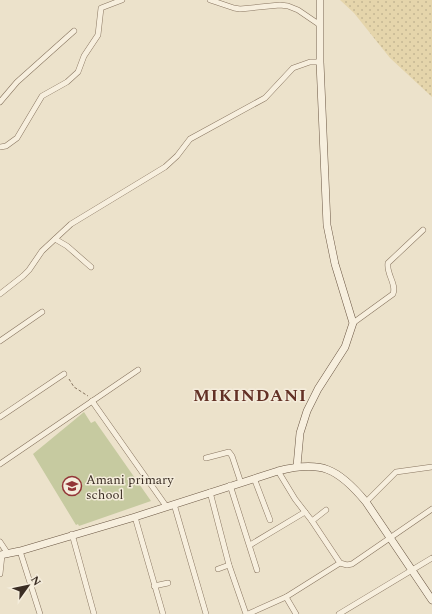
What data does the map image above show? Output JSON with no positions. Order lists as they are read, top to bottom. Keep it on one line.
{"districts":["MIKINDANI"],"places":{"school or university":["Amani primary school"]},"north":"top right"}
